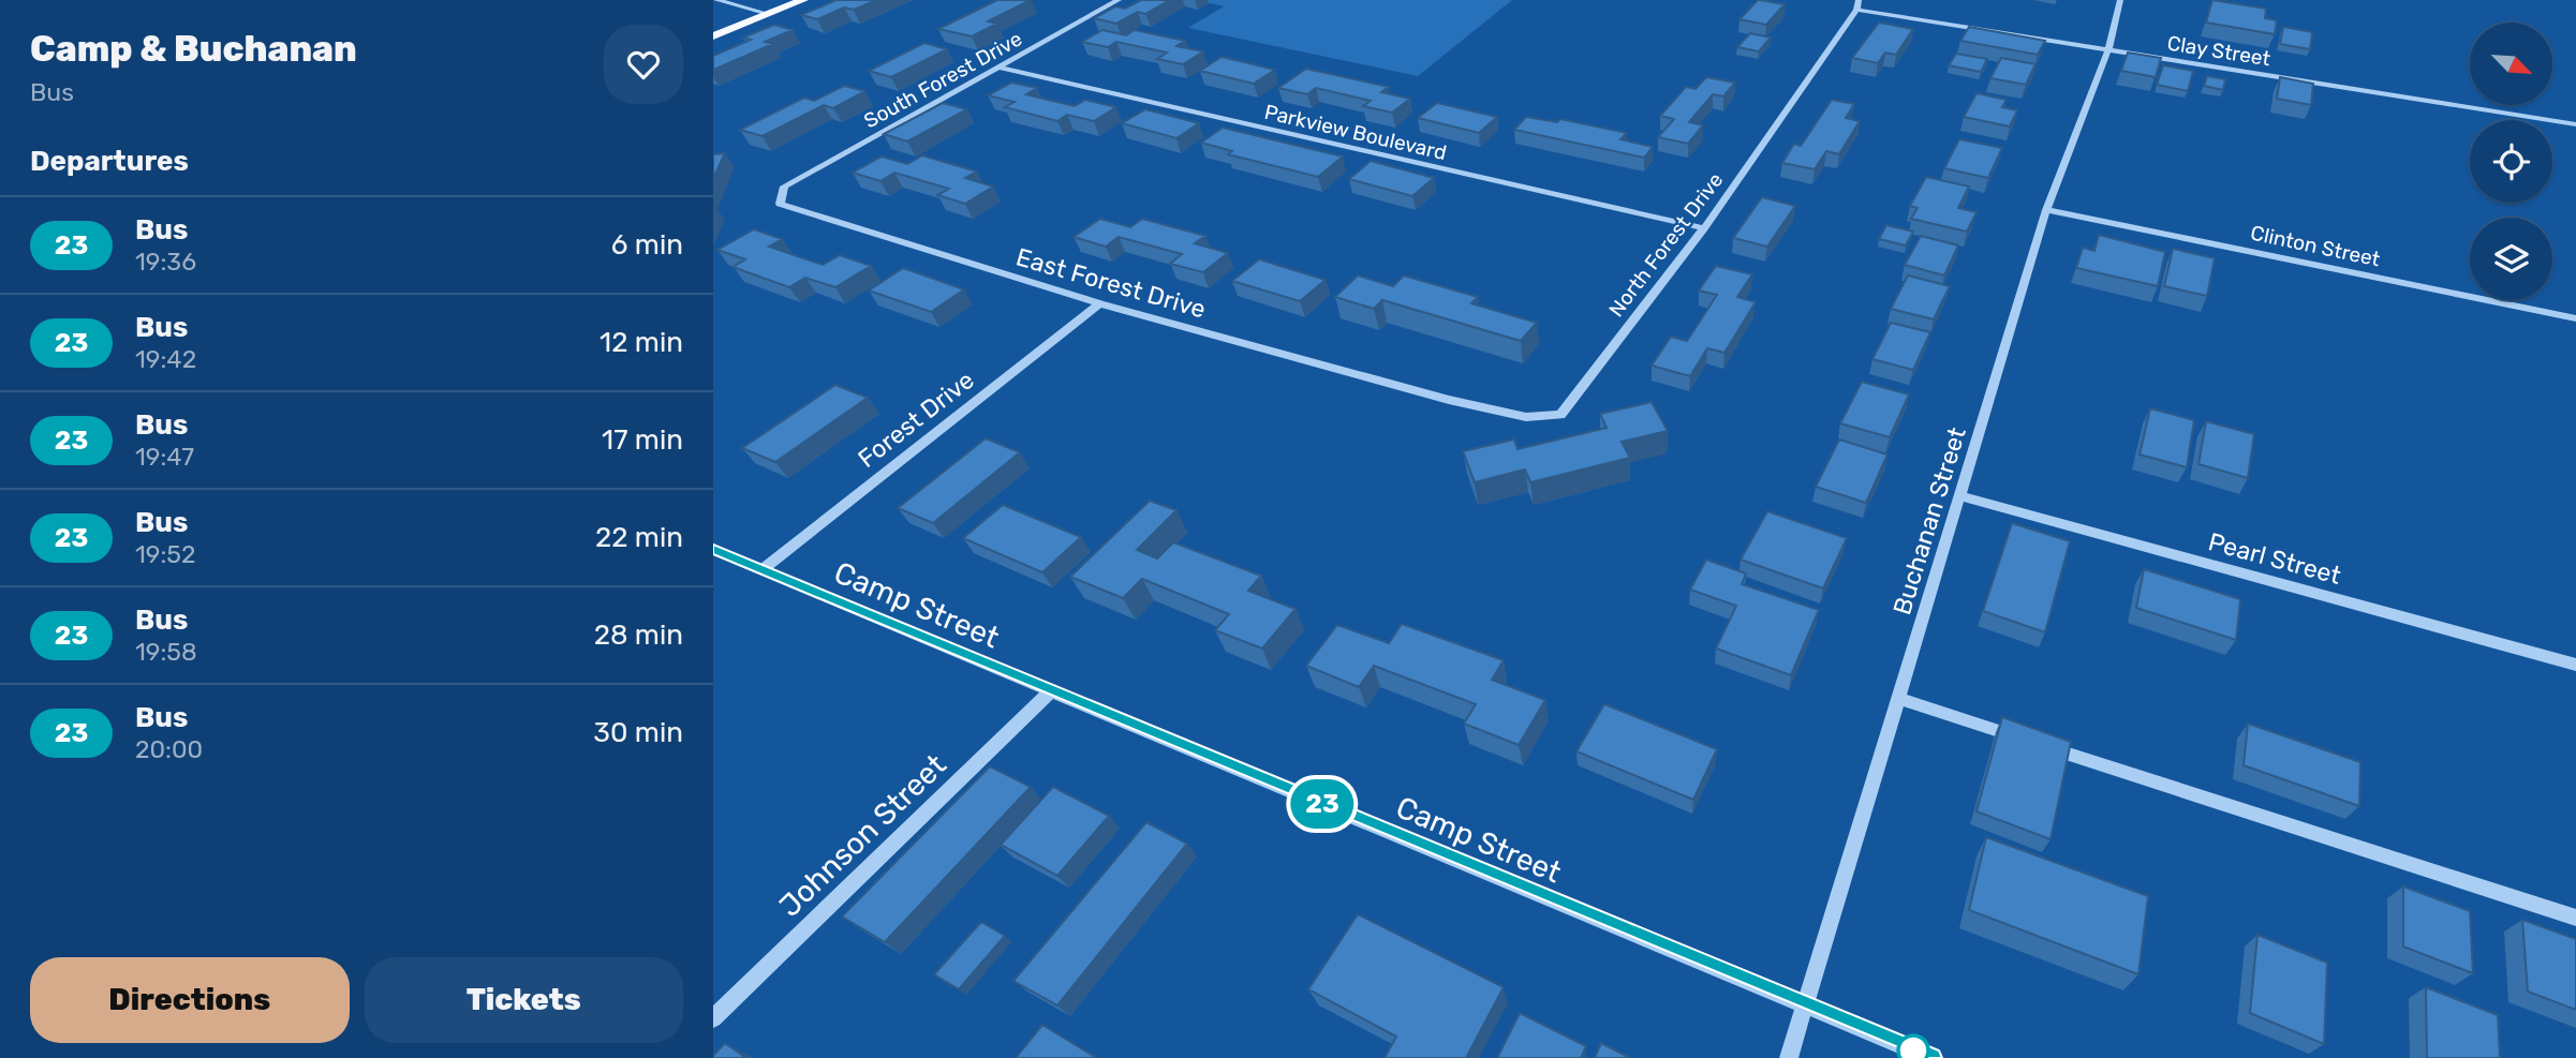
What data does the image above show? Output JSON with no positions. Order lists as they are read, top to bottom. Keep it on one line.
{"streets":{"street":["Clay Street","South Forest Drive","Parkview Boulevard","North Forest Drive","Clinton Street","East Forest Drive","Forest Drive","Buchanan Street","Pearl Street","Camp Street","Johnson Street"]},"crossings":[["Clay Street","North Forest Drive"],["Clay Street","Buchanan Street"],["South Forest Drive","Parkview Boulevard"],["South Forest Drive","East Forest Drive"],["Parkview Boulevard","North Forest Drive"],["North Forest Drive","East Forest Drive"],["Clinton Street","Buchanan Street"],["East Forest Drive","Forest Drive"],["Forest Drive","Camp Street"],["Buchanan Street","Pearl Street"],["Buchanan Street","Camp Street"],["Camp Street","Johnson Street"]],"lines":["bus line 23"],"north":"bottom right","page":{"heading":[["Camp & Buchanan","Bus"],"Departures"],"on_map":"23","list":[{"mark":"23","name":"Bus","note":"19:36","value":"6 min"},{"mark":"23","name":"Bus","note":"19:42","value":"12 min"},{"mark":"23","name":"Bus","note":"19:47","value":"17 min"},{"mark":"23","name":"Bus","note":"19:52","value":"22 min"},{"mark":"23","name":"Bus","note":"19:58","value":"28 min"},{"mark":"23","name":"Bus","note":"20:00","value":"30 min"}],"buttons":["Directions","Tickets"]}}
